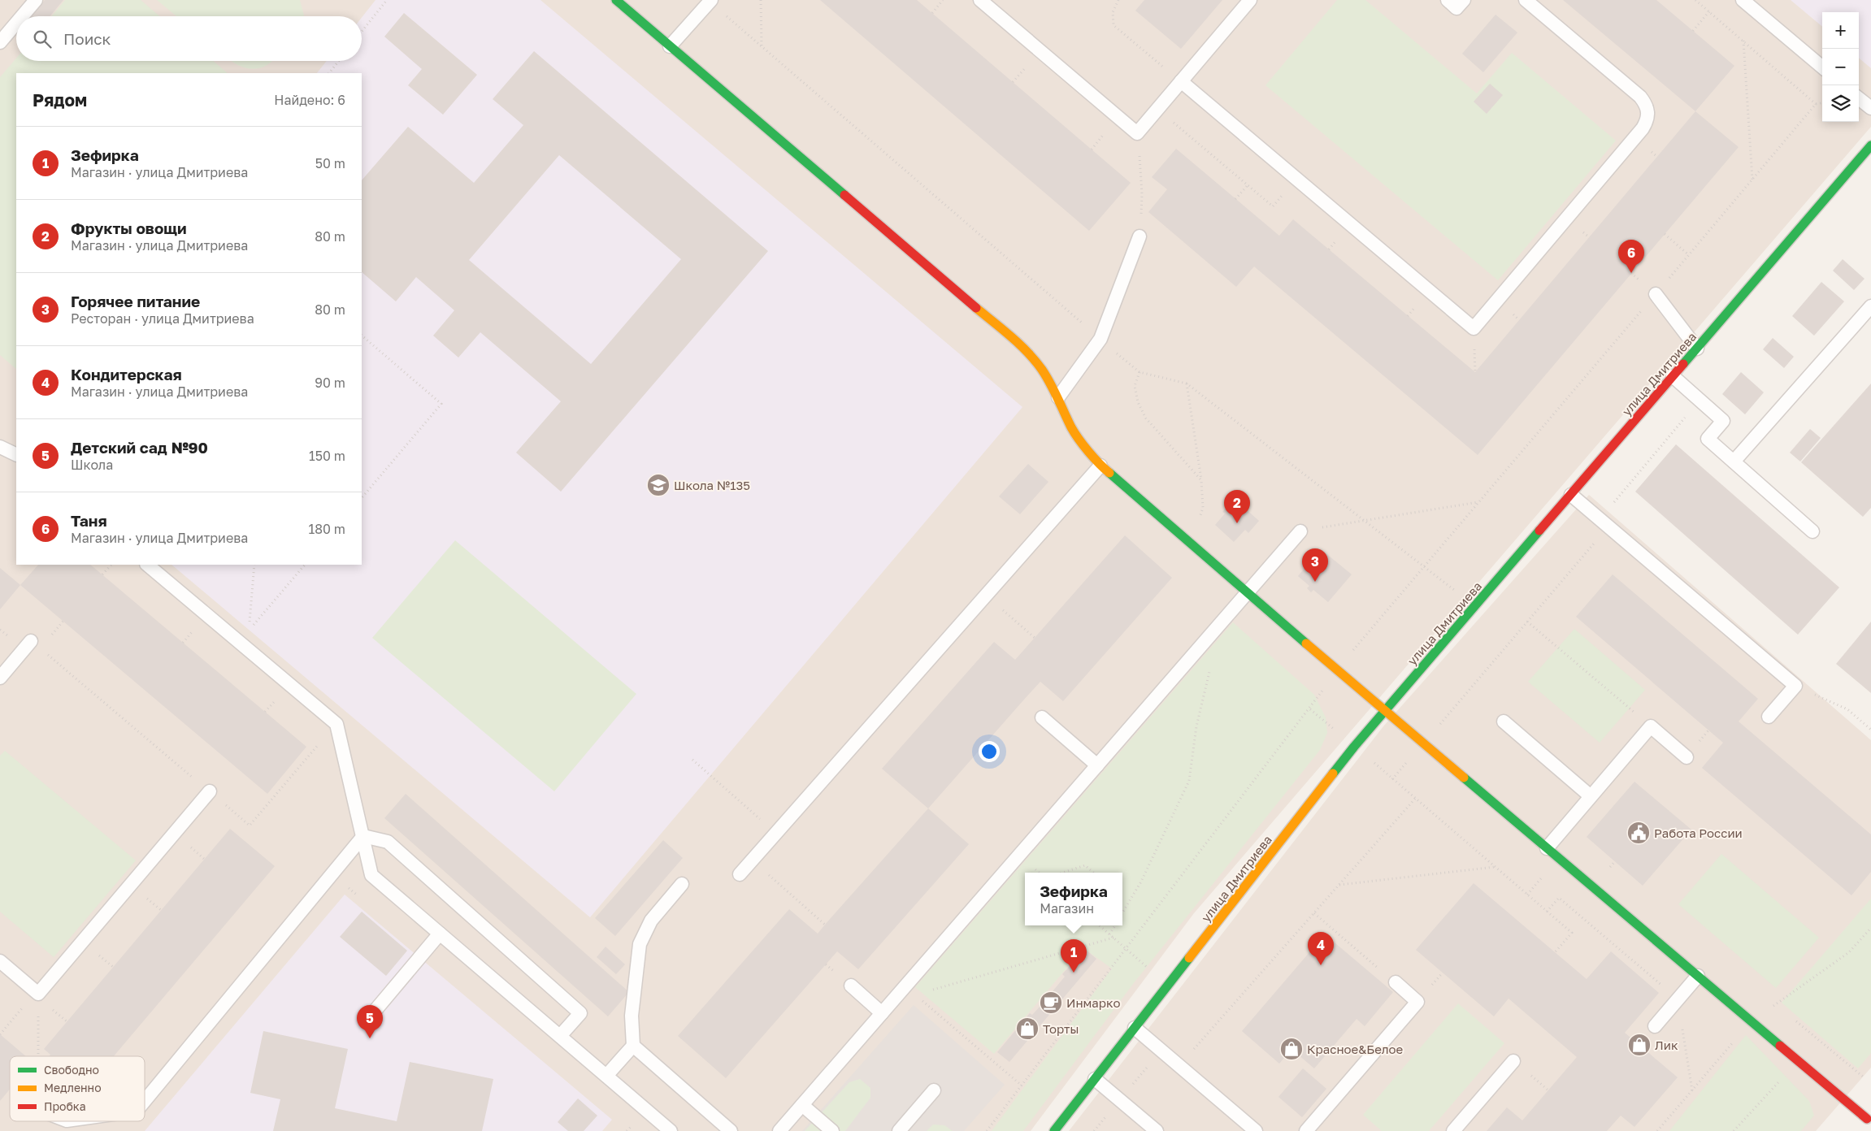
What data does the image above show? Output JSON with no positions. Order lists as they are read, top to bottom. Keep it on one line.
{"streets":{"street":["улица Дмитриева"]},"places":{"school or university":["Школа №135"],"public building":["Работа России"],"cafe":["Инмарко"],"shop":["Торты","Лик","Красное&Белое"]},"legend":["Свободно","Медленно","Пробка"],"page":{"map_buttons":["+","−"],"search":"Поиск","heading":["Рядом","Найдено: 6"],"list":[{"mark":"1","name":"Зефирка","note":"Магазин · улица Дмитриева","value":"50 m"},{"mark":"2","name":"Фрукты овощи","note":"Магазин · улица Дмитриева","value":"80 m"},{"mark":"3","name":"Горячее питание","note":"Ресторан · улица Дмитриева","value":"80 m"},{"mark":"4","name":"Кондитерская","note":"Магазин · улица Дмитриева","value":"90 m"},{"mark":"5","name":"Детский сад №90","note":"Школа","value":"150 m"},{"mark":"6","name":"Таня","note":"Магазин · улица Дмитриева","value":"180 m"}],"pins":["6","2","3","4","1","5"],"popup":["Зефирка","Магазин"]}}
